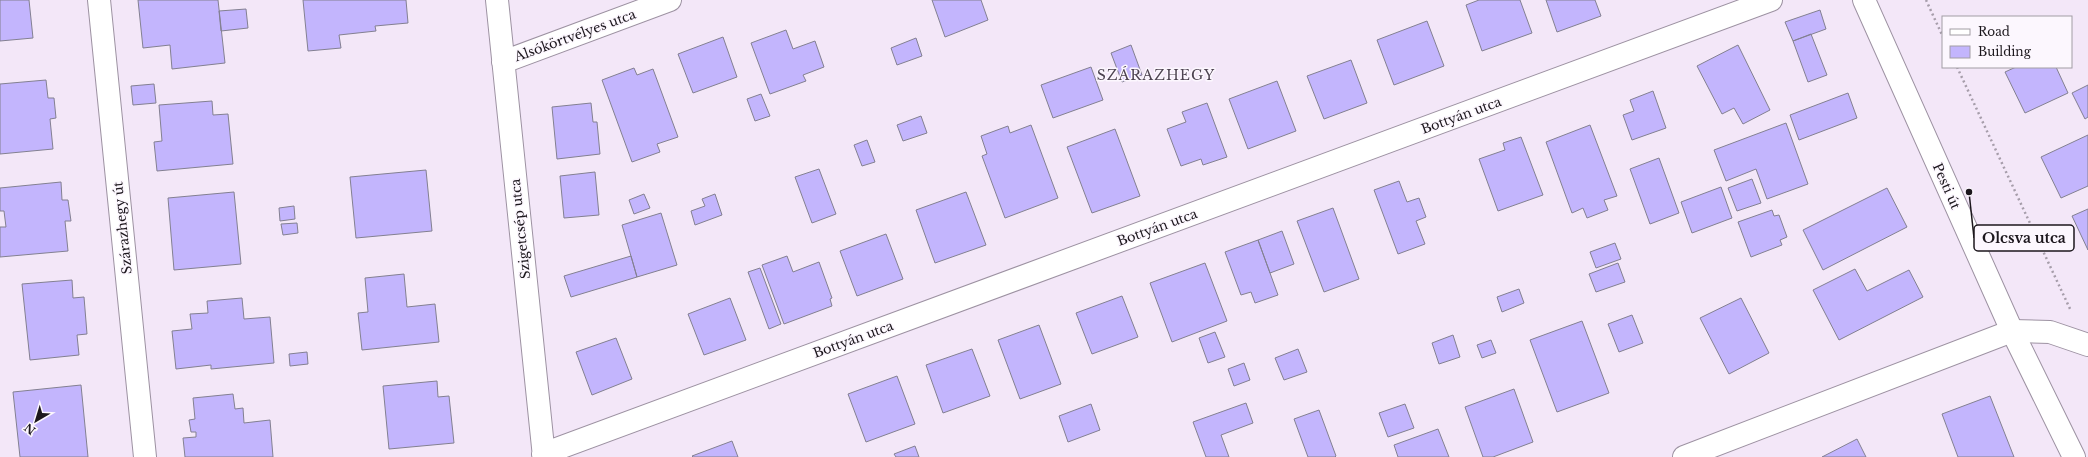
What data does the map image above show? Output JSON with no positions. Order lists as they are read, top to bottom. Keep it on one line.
{"streets":{"street":["Alsókörtvélyes utca","Bottyán utca","Pesti út","Szárazhegy út","Szigetcsép utca"]},"crossings":[["Alsókörtvélyes utca","Szigetcsép utca"],["Bottyán utca","Szigetcsép utca"]],"districts":["SZÁRAZHEGY"],"places":["Olcsva utca"],"legend":["Road","Building"],"north":"bottom left"}
